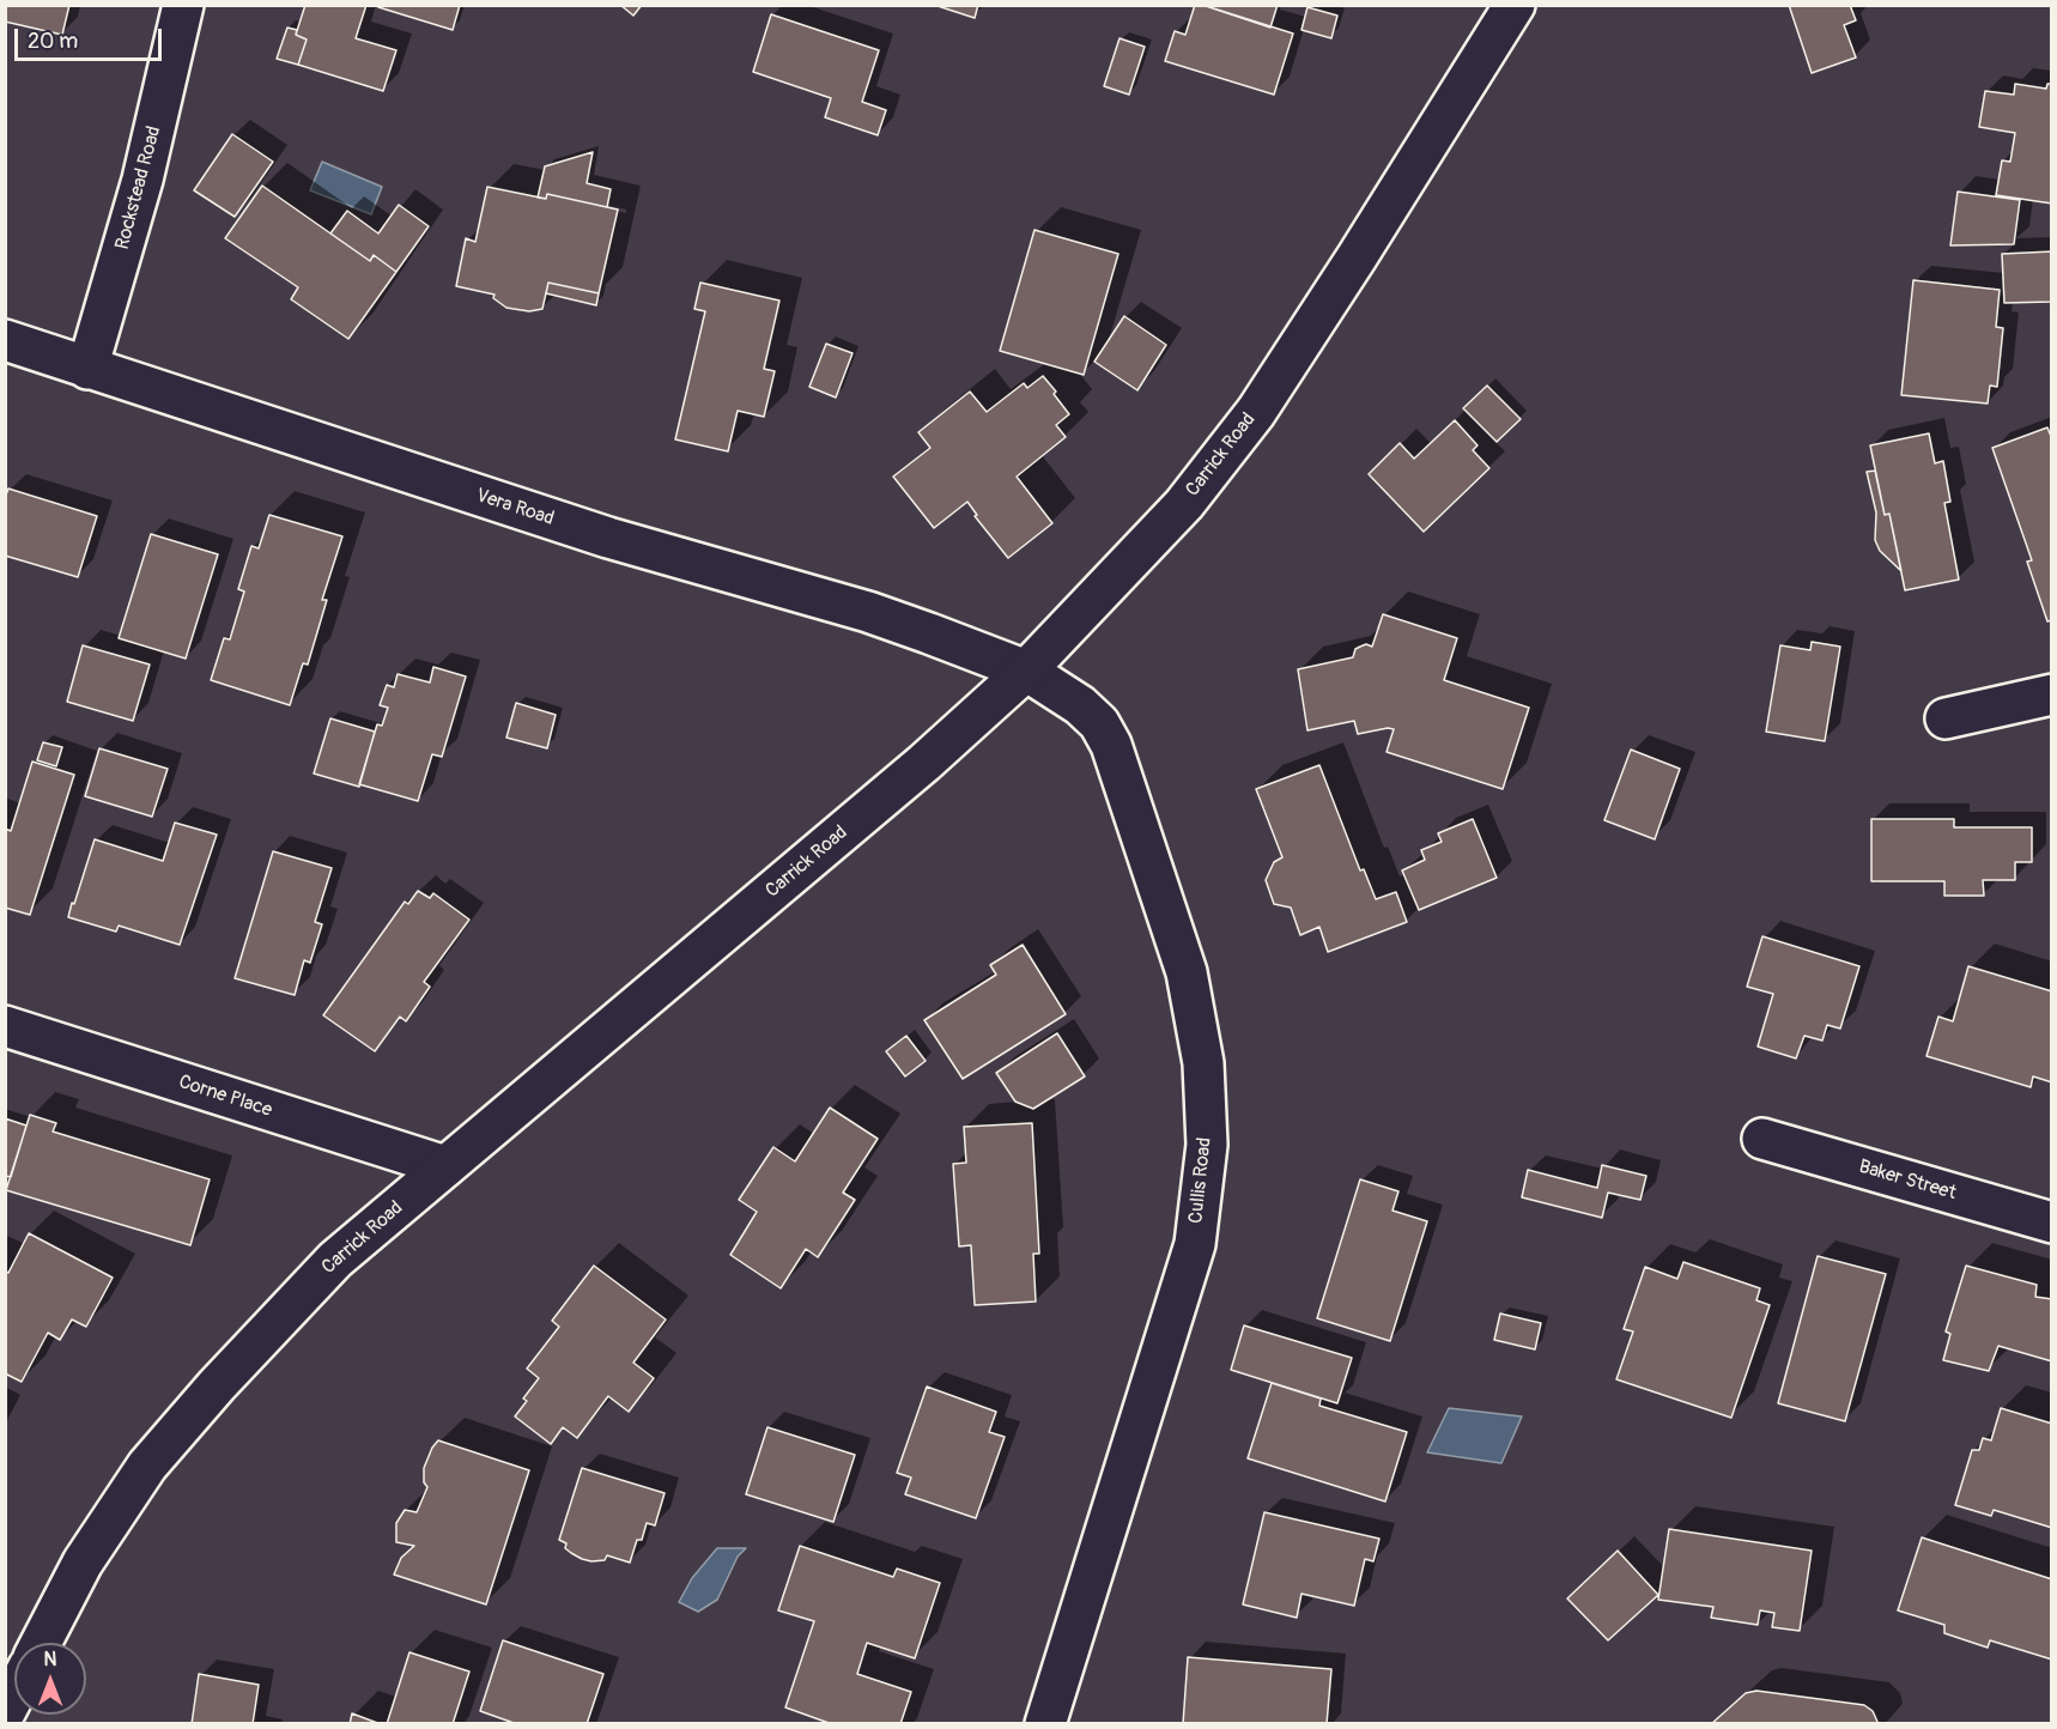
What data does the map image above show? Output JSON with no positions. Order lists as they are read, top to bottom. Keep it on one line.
{"streets":{"street":["Rockstead Road","Carrick Road","Vera Road","Corne Place","Cullis Road","Baker Street"]},"crossings":[["Rockstead Road","Vera Road"],["Carrick Road","Vera Road"],["Carrick Road","Corne Place"],["Carrick Road","Cullis Road"],["Vera Road","Cullis Road"]],"scale_bar":"20 m","north":"top"}
